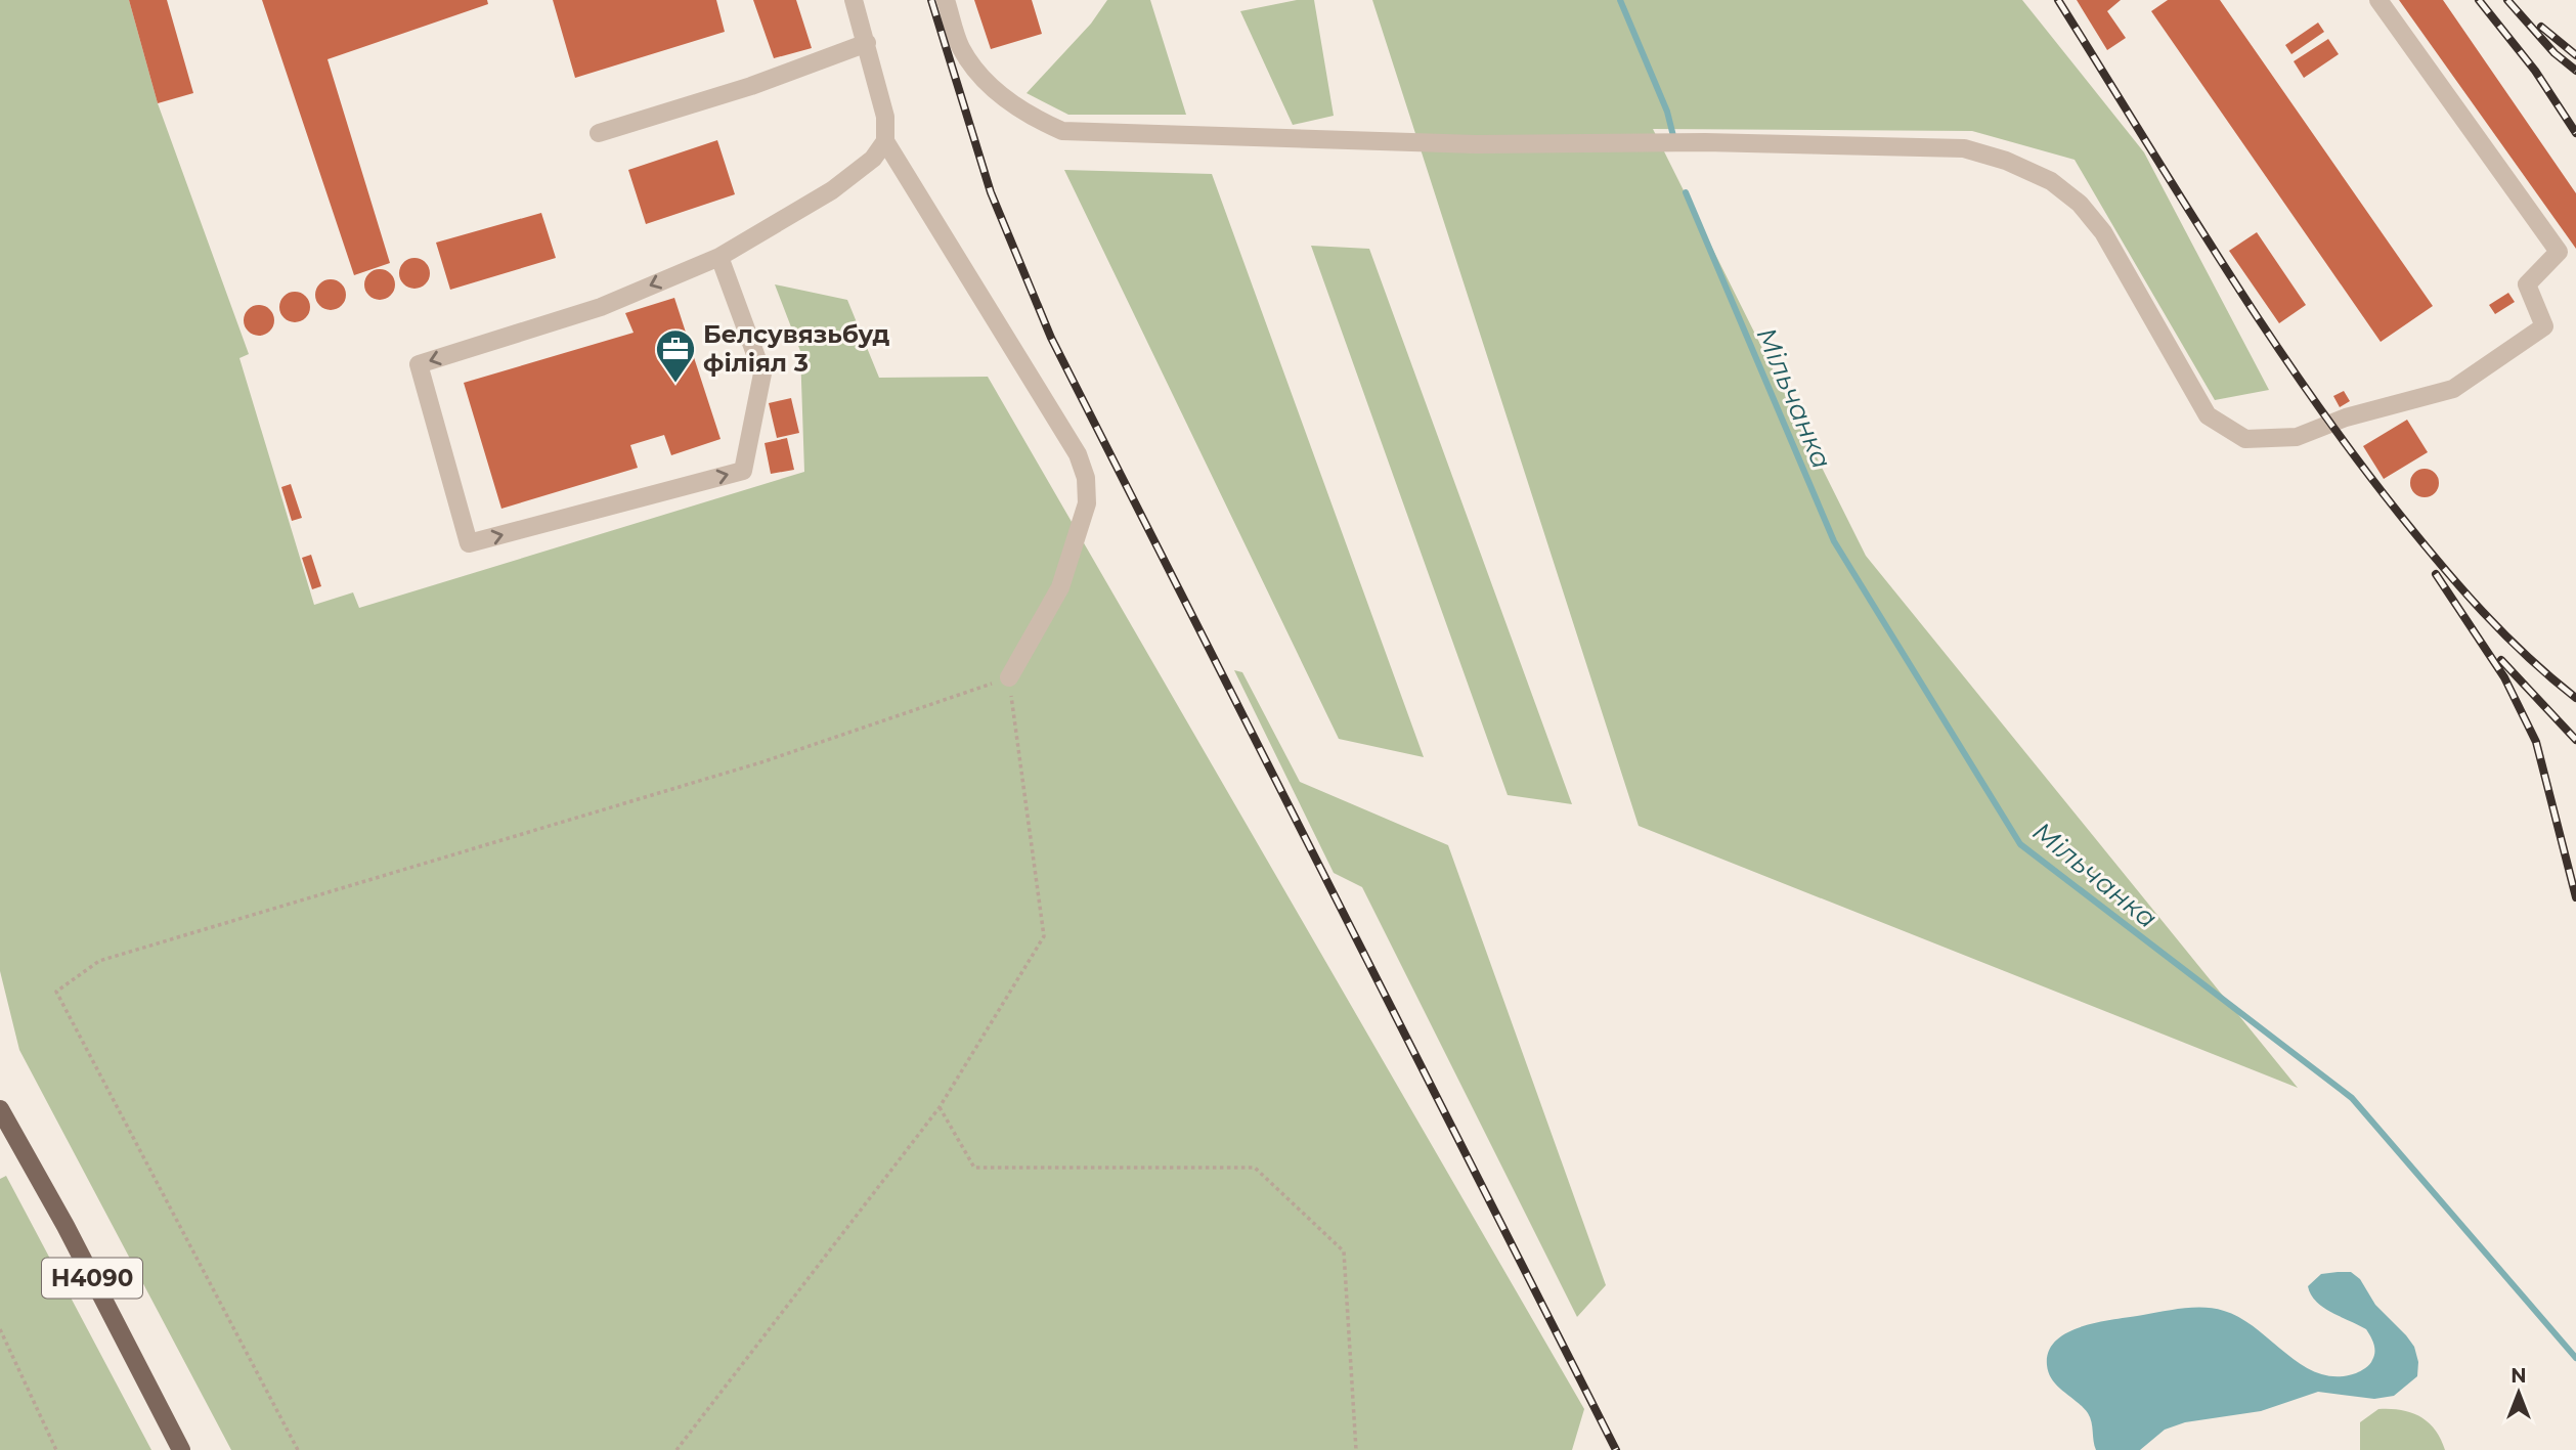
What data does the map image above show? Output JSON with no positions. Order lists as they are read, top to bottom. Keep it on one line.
{"streets":{"main road":["Н4090"]},"water":["Мільчанка"],"places":{"office":["Белсувязьбуд філіял 3"]},"north":"top"}
